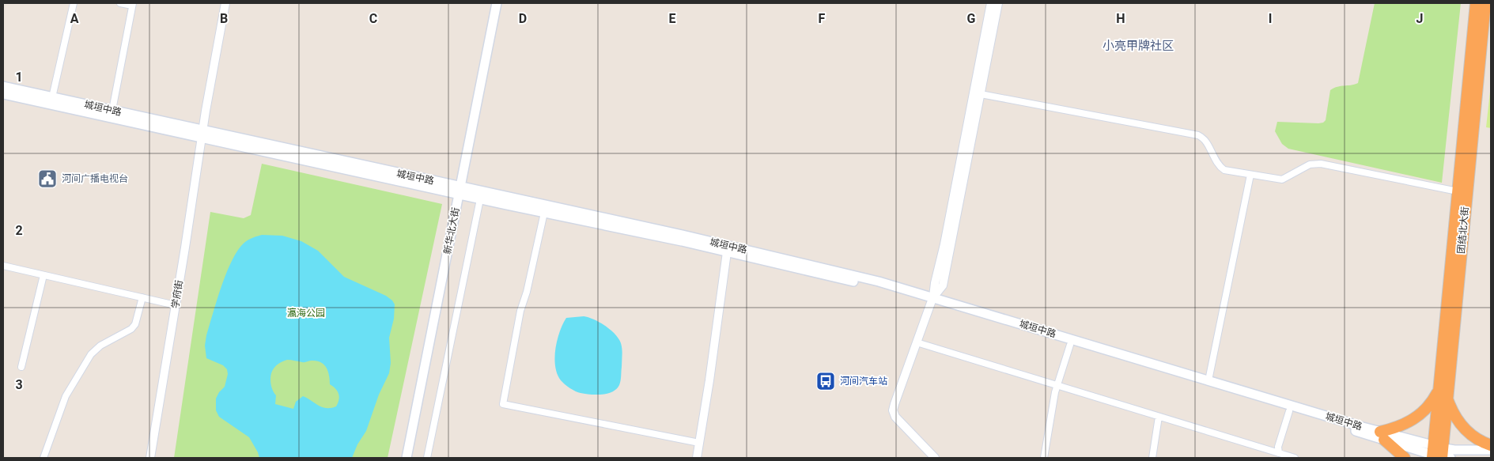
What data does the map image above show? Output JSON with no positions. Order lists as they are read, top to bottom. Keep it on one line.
{"streets":{"highway":["团结北大街"],"main road":["城垣中路","新华北大街"],"street":["学府街"]},"crossings":[["城垣中路","团结北大街"],["城垣中路","新华北大街"],["城垣中路","学府街"]],"districts":["小亮甲牌社区"],"parks":["瀛海公园"],"places":{"public building":["河间广播电视台"],"bus stop":["河间汽车站"]},"grid":{"columns":["A","B","C","D","E","F","G","H","I","J"],"rows":["1","2","3"]}}
